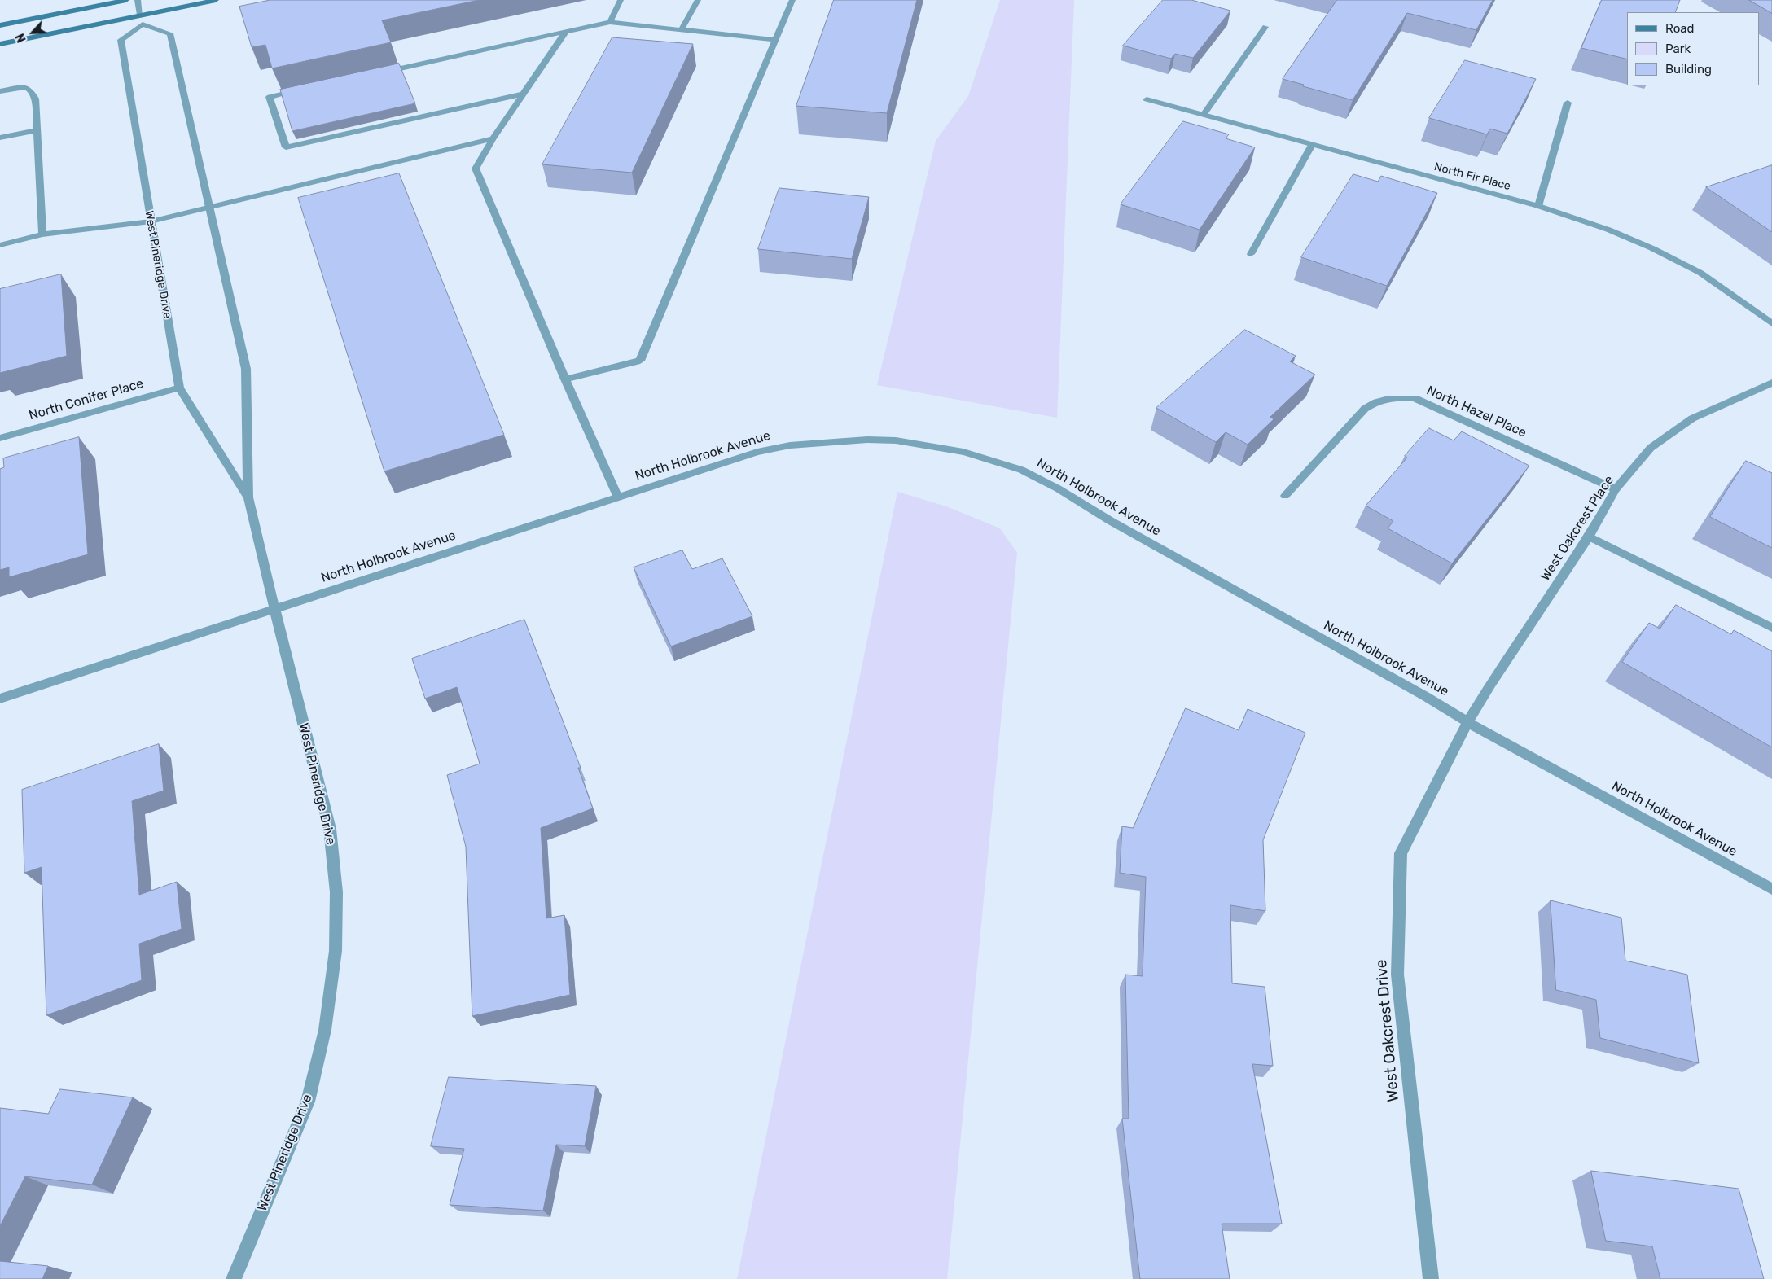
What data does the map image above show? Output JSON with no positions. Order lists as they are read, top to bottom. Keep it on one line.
{"streets":{"street":["North Fir Place","West Pineridge Drive","North Conifer Place","North Hazel Place","North Holbrook Avenue","West Oakcrest Place","West Oakcrest Drive"]},"crossings":[["West Pineridge Drive","North Conifer Place"],["West Pineridge Drive","North Holbrook Avenue"],["North Hazel Place","West Oakcrest Place"],["North Holbrook Avenue","West Oakcrest Place"],["North Holbrook Avenue","West Oakcrest Drive"],["West Oakcrest Place","West Oakcrest Drive"]],"legend":["Road","Park","Building"],"north":"bottom left"}
